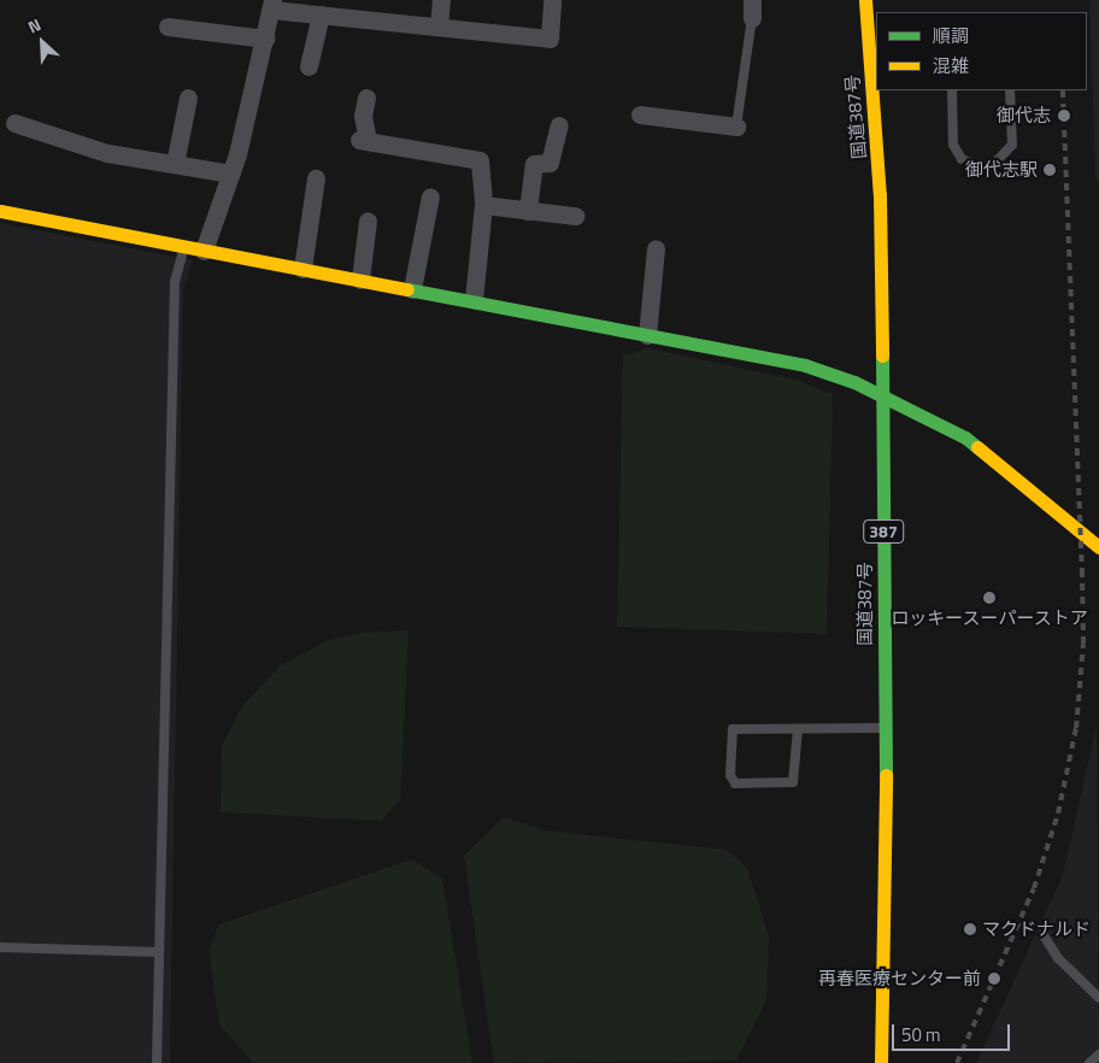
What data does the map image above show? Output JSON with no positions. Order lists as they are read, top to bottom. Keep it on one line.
{"streets":{"main road":["国道387号","387"]},"places":["御代志","御代志駅","ロッキースーパーストア","マクドナルド","再春医療センター前"],"legend":["順調","混雑"],"scale_bar":"50 m","north":"top left"}
